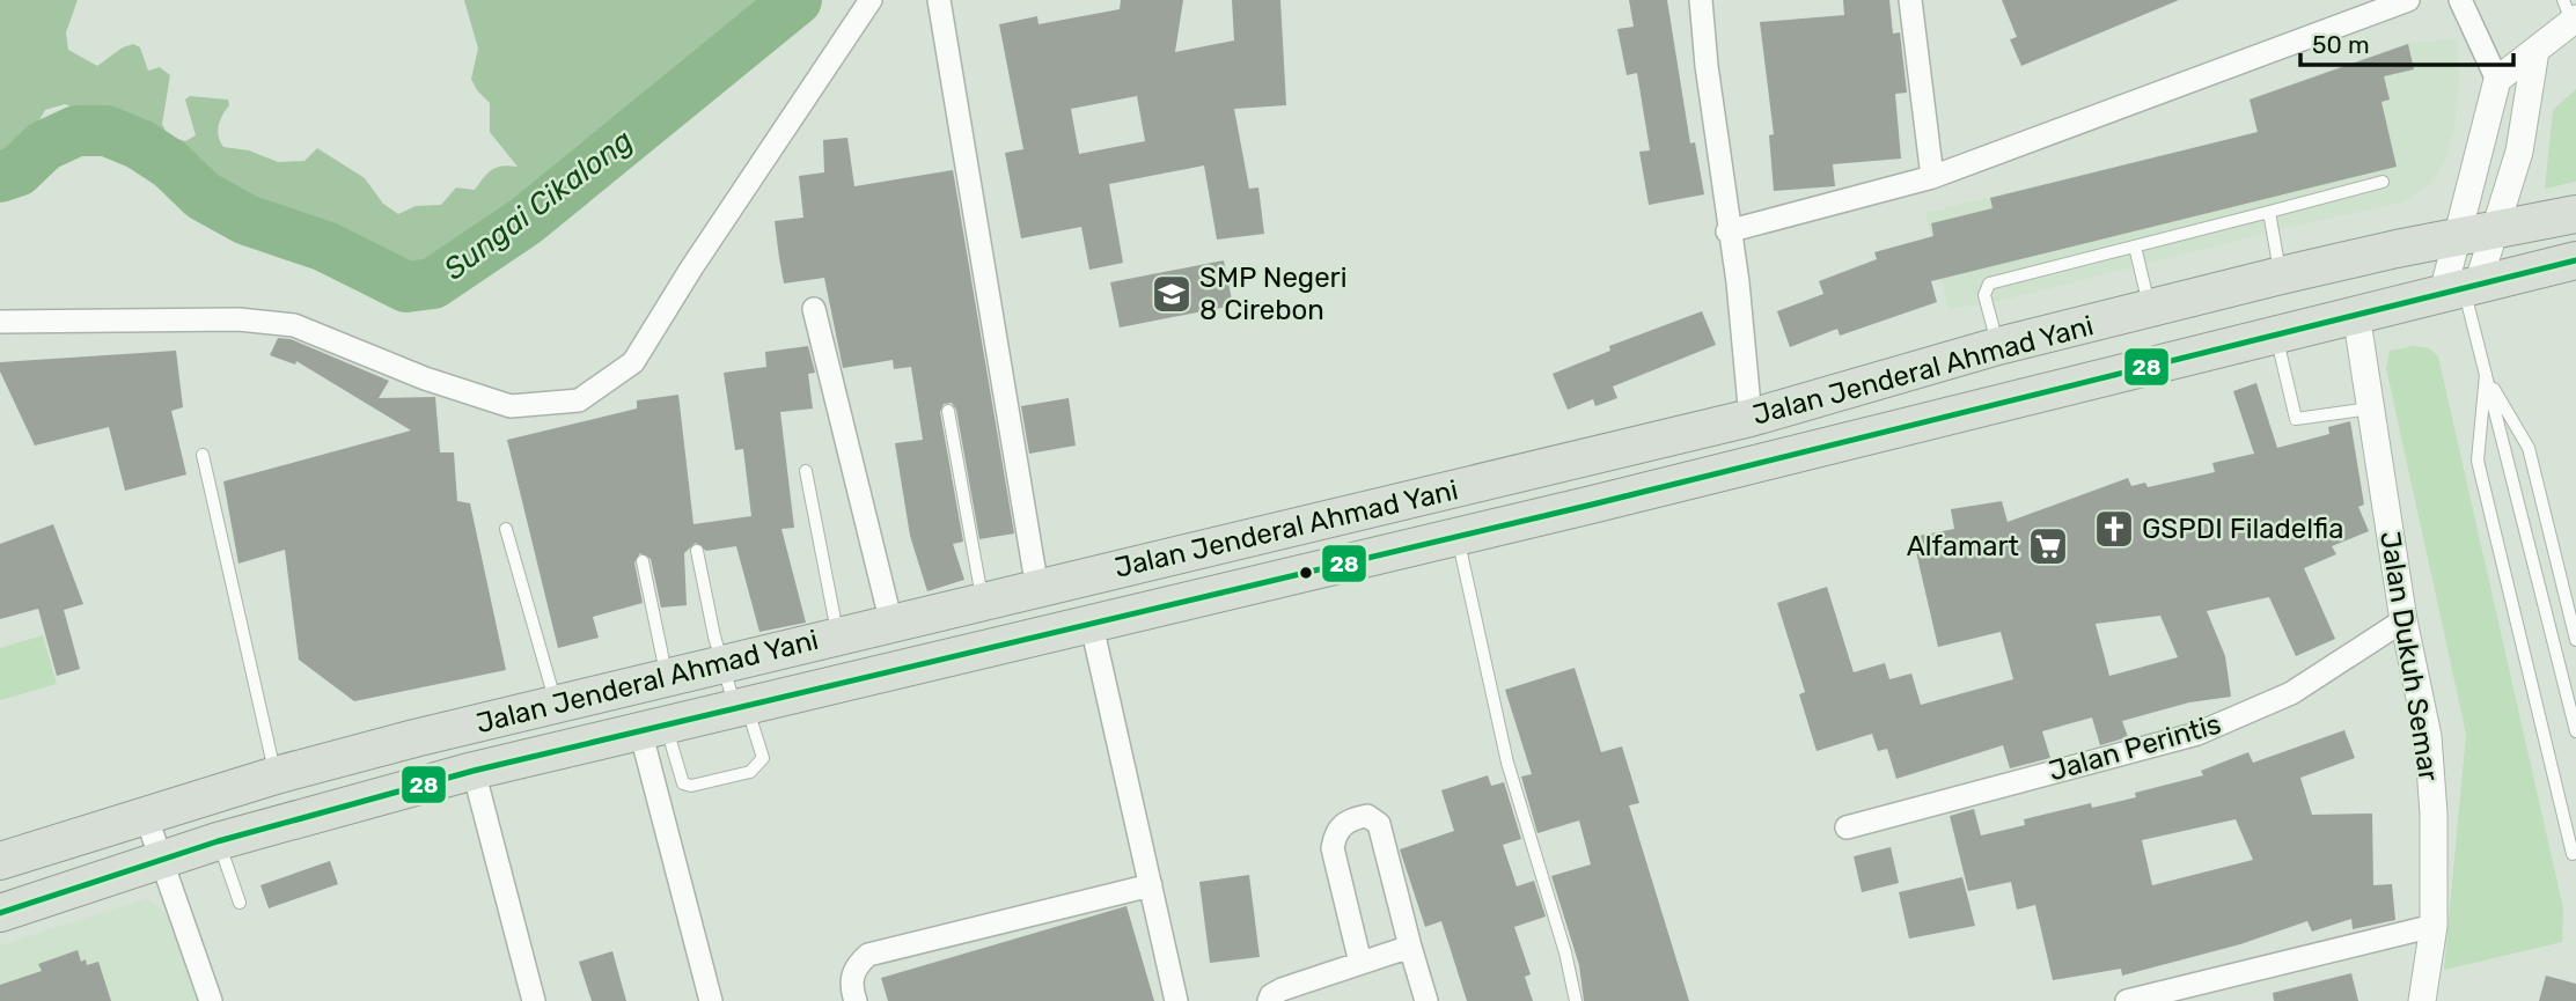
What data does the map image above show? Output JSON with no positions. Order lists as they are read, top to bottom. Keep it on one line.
{"streets":{"highway":["Jalan Jenderal Ahmad Yani"],"street":["Jalan Dukuh Semar","Jalan Perintis"]},"crossings":[["Jalan Jenderal Ahmad Yani","Jalan Dukuh Semar"],["Jalan Dukuh Semar","Jalan Perintis"]],"water":["Sungai Cikalong"],"places":{"school or university":["SMP Negeri 8 Cirebon"],"church":["GSPDI Filadelfia"],"supermarket":["Alfamart"]},"lines":["transit line 28"],"scale_bar":"50 m"}
